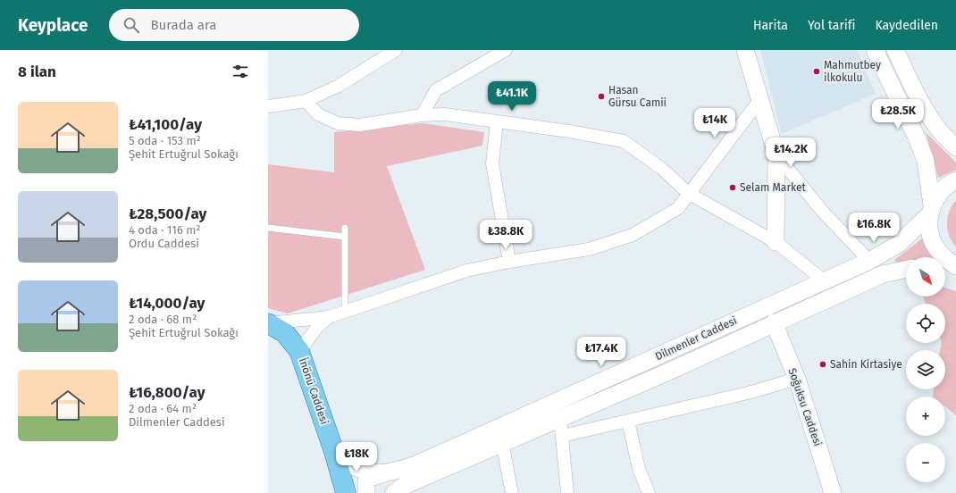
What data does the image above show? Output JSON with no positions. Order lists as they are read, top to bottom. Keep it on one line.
{"streets":{"main road":["İnönü Caddesi"],"street":["Dilmenler Caddesi","Soğuksu Caddesi"]},"crossings":[["Dilmenler Caddesi","İnönü Caddesi"],["Dilmenler Caddesi","Soğuksu Caddesi"]],"places":["Mahmutbey ilkokulu","Hasan Gürsu Camii","Selam Market","Sahin Kirtasiye"],"north":"bottom right","page":{"header":"Keyplace","search":"Burada ara","nav":["Harita","Yol tarifi","Kaydedilen"],"heading":"8 ilan","price":["₺41.1K","₺28.5K","₺14K","₺14.2K","₺16.8K","₺38.8K","₺17.4K","₺18K"],"list":[{"name":"₺41,100/ay","note":"5 oda · 153 m² · Şehit Ertuğrul Sokağı"},{"name":"₺28,500/ay","note":"4 oda · 116 m² · Ordu Caddesi"},{"name":"₺14,000/ay","note":"2 oda · 68 m² · Şehit Ertuğrul Sokağı"},{"name":"₺16,800/ay","note":"2 oda · 64 m² · Dilmenler Caddesi"}],"map_buttons":["+","−"]}}
